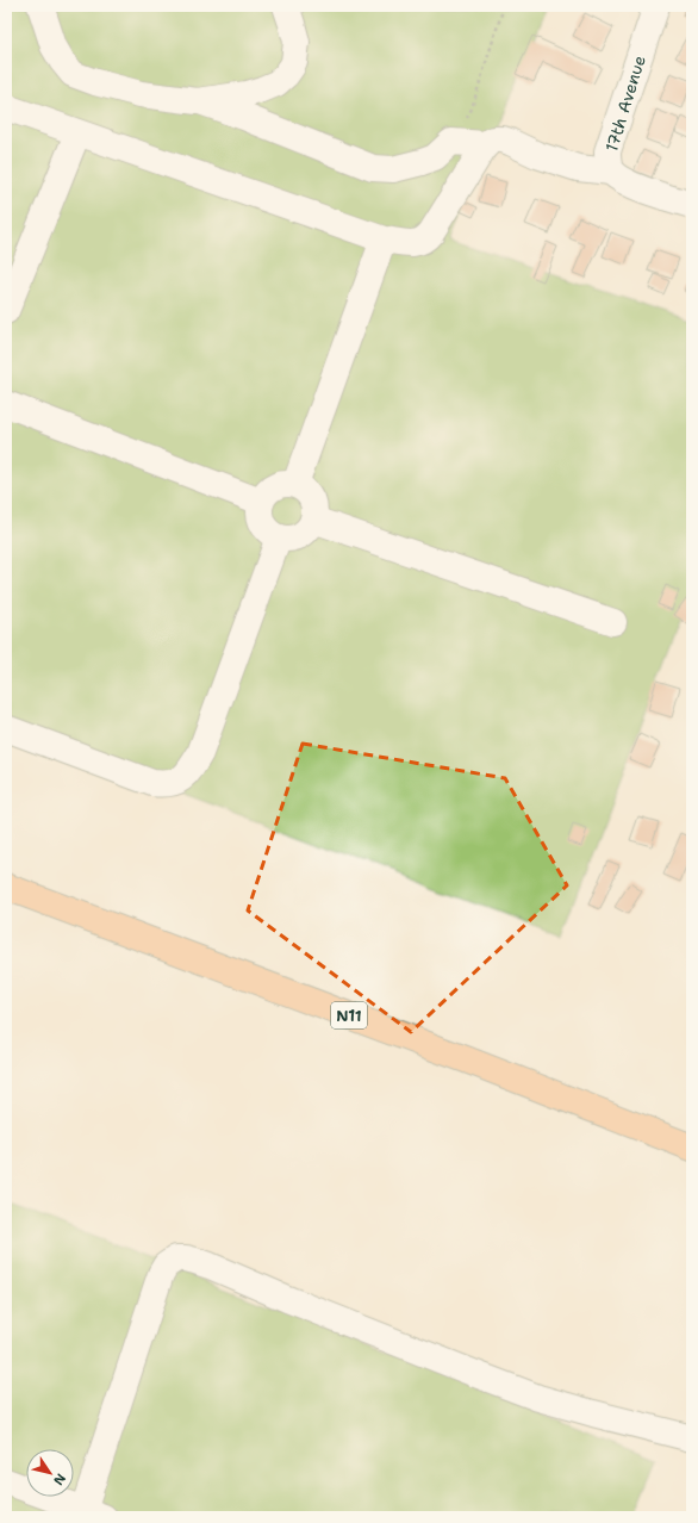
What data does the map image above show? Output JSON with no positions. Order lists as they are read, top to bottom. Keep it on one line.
{"streets":{"highway":["N11"],"street":["17th Avenue"]},"north":"bottom right"}
